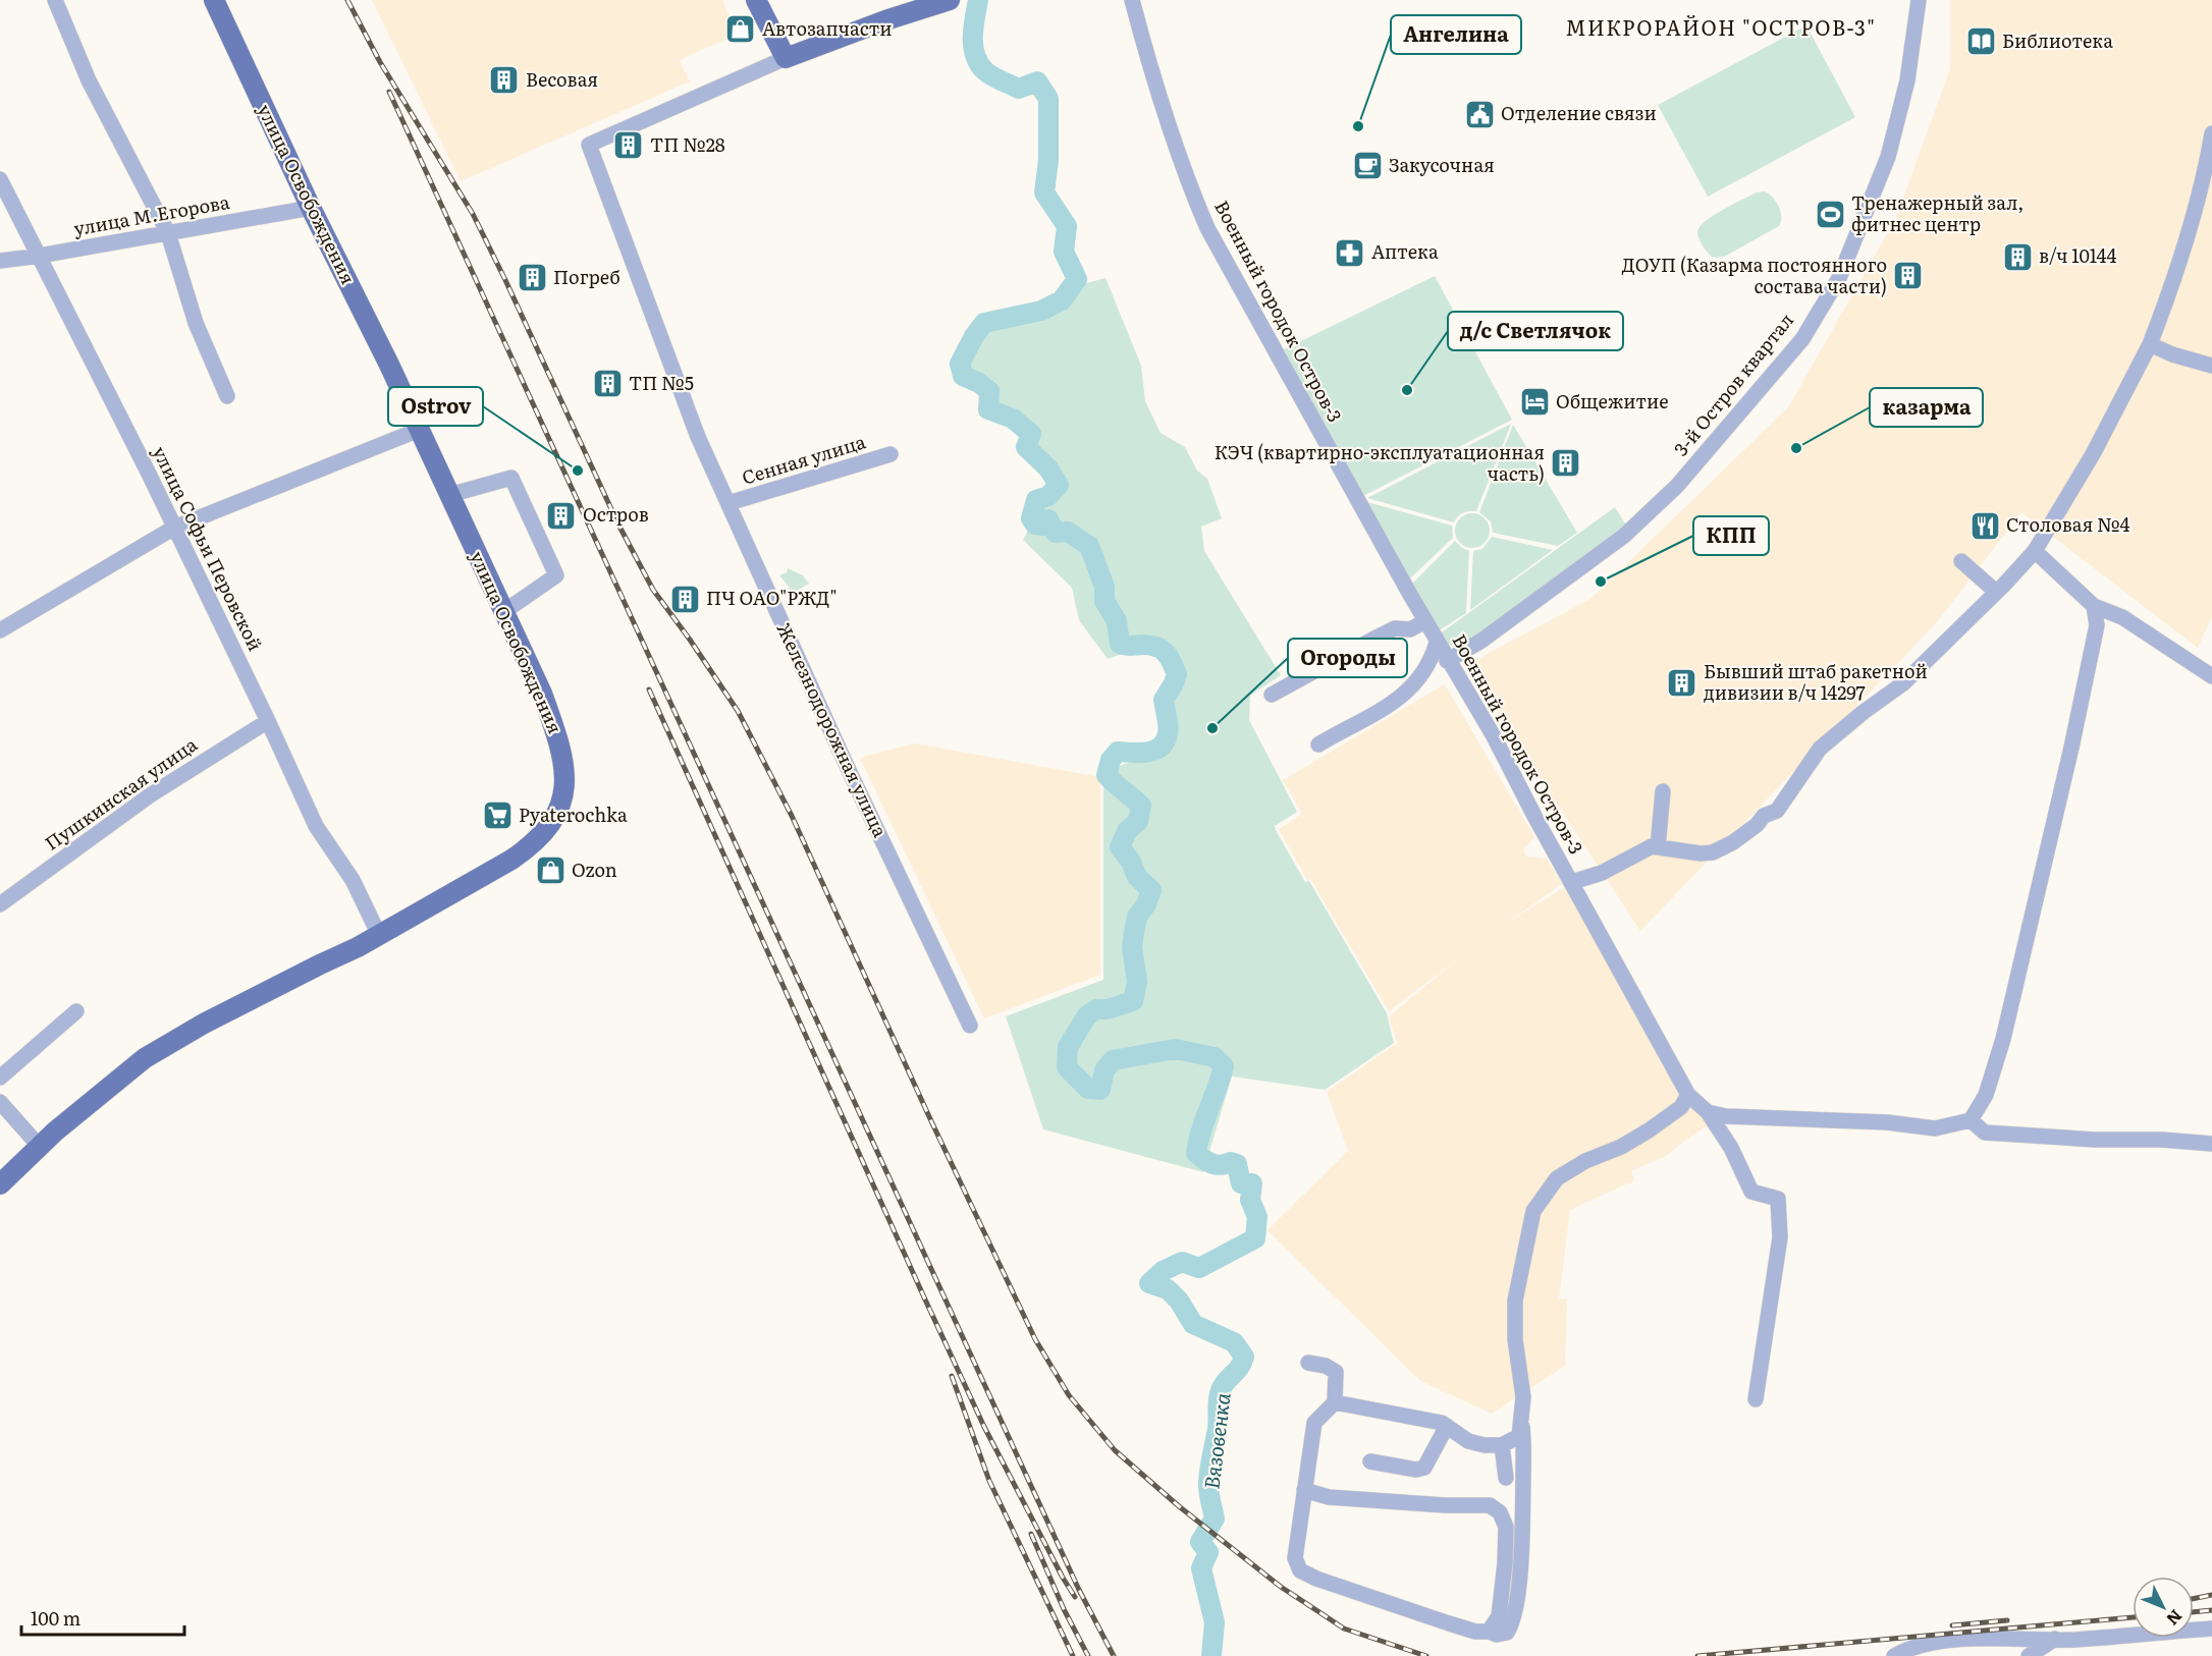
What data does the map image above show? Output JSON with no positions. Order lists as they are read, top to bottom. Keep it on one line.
{"streets":{"main road":["улица Освобождения"],"street":["улица М.Егорова","Военный городок Остров-3","3-й Остров квартал","Сенная улица","улица Софьи Перовской","Железнодорожная улица","Пушкинская улица"]},"crossings":[["улица Освобождения","улица М.Егорова"],["улица Освобождения","улица Софьи Перовской"],["улица М.Егорова","улица Софьи Перовской"],["Военный городок Остров-3","3-й Остров квартал"],["Сенная улица","Железнодорожная улица"],["улица Софьи Перовской","Пушкинская улица"]],"districts":["МИКРОРАЙОН \"ОСТРОВ-3\""],"water":["Вязовенка"],"places":{"shop":["Автозапчасти","Ozon"],"library":["Библиотека"],"building":["Весовая","ТП №28","в/ч 10144","ДОУП (Казарма постоянного состава части)","Погреб","ТП №5","КЭЧ (квартирно-эксплуатационная часть)","Остров","ПЧ ОАО\"РЖД\"","Бывший штаб ракетной дивизии в/ч 14297"],"public building":["Отделение связи"],"other":["Ангелина","д/с Светлячок","казарма","Ostrov","КПП","Огороды"],"cafe":["Закусочная"],"sports":["Тренажерный зал, фитнес центр"],"pharmacy":["Аптека"],"hotel":["Общежитие"],"restaurant":["Столовая №4"],"supermarket":["Pyaterochka"]},"scale_bar":"100 m","north":"bottom right"}
